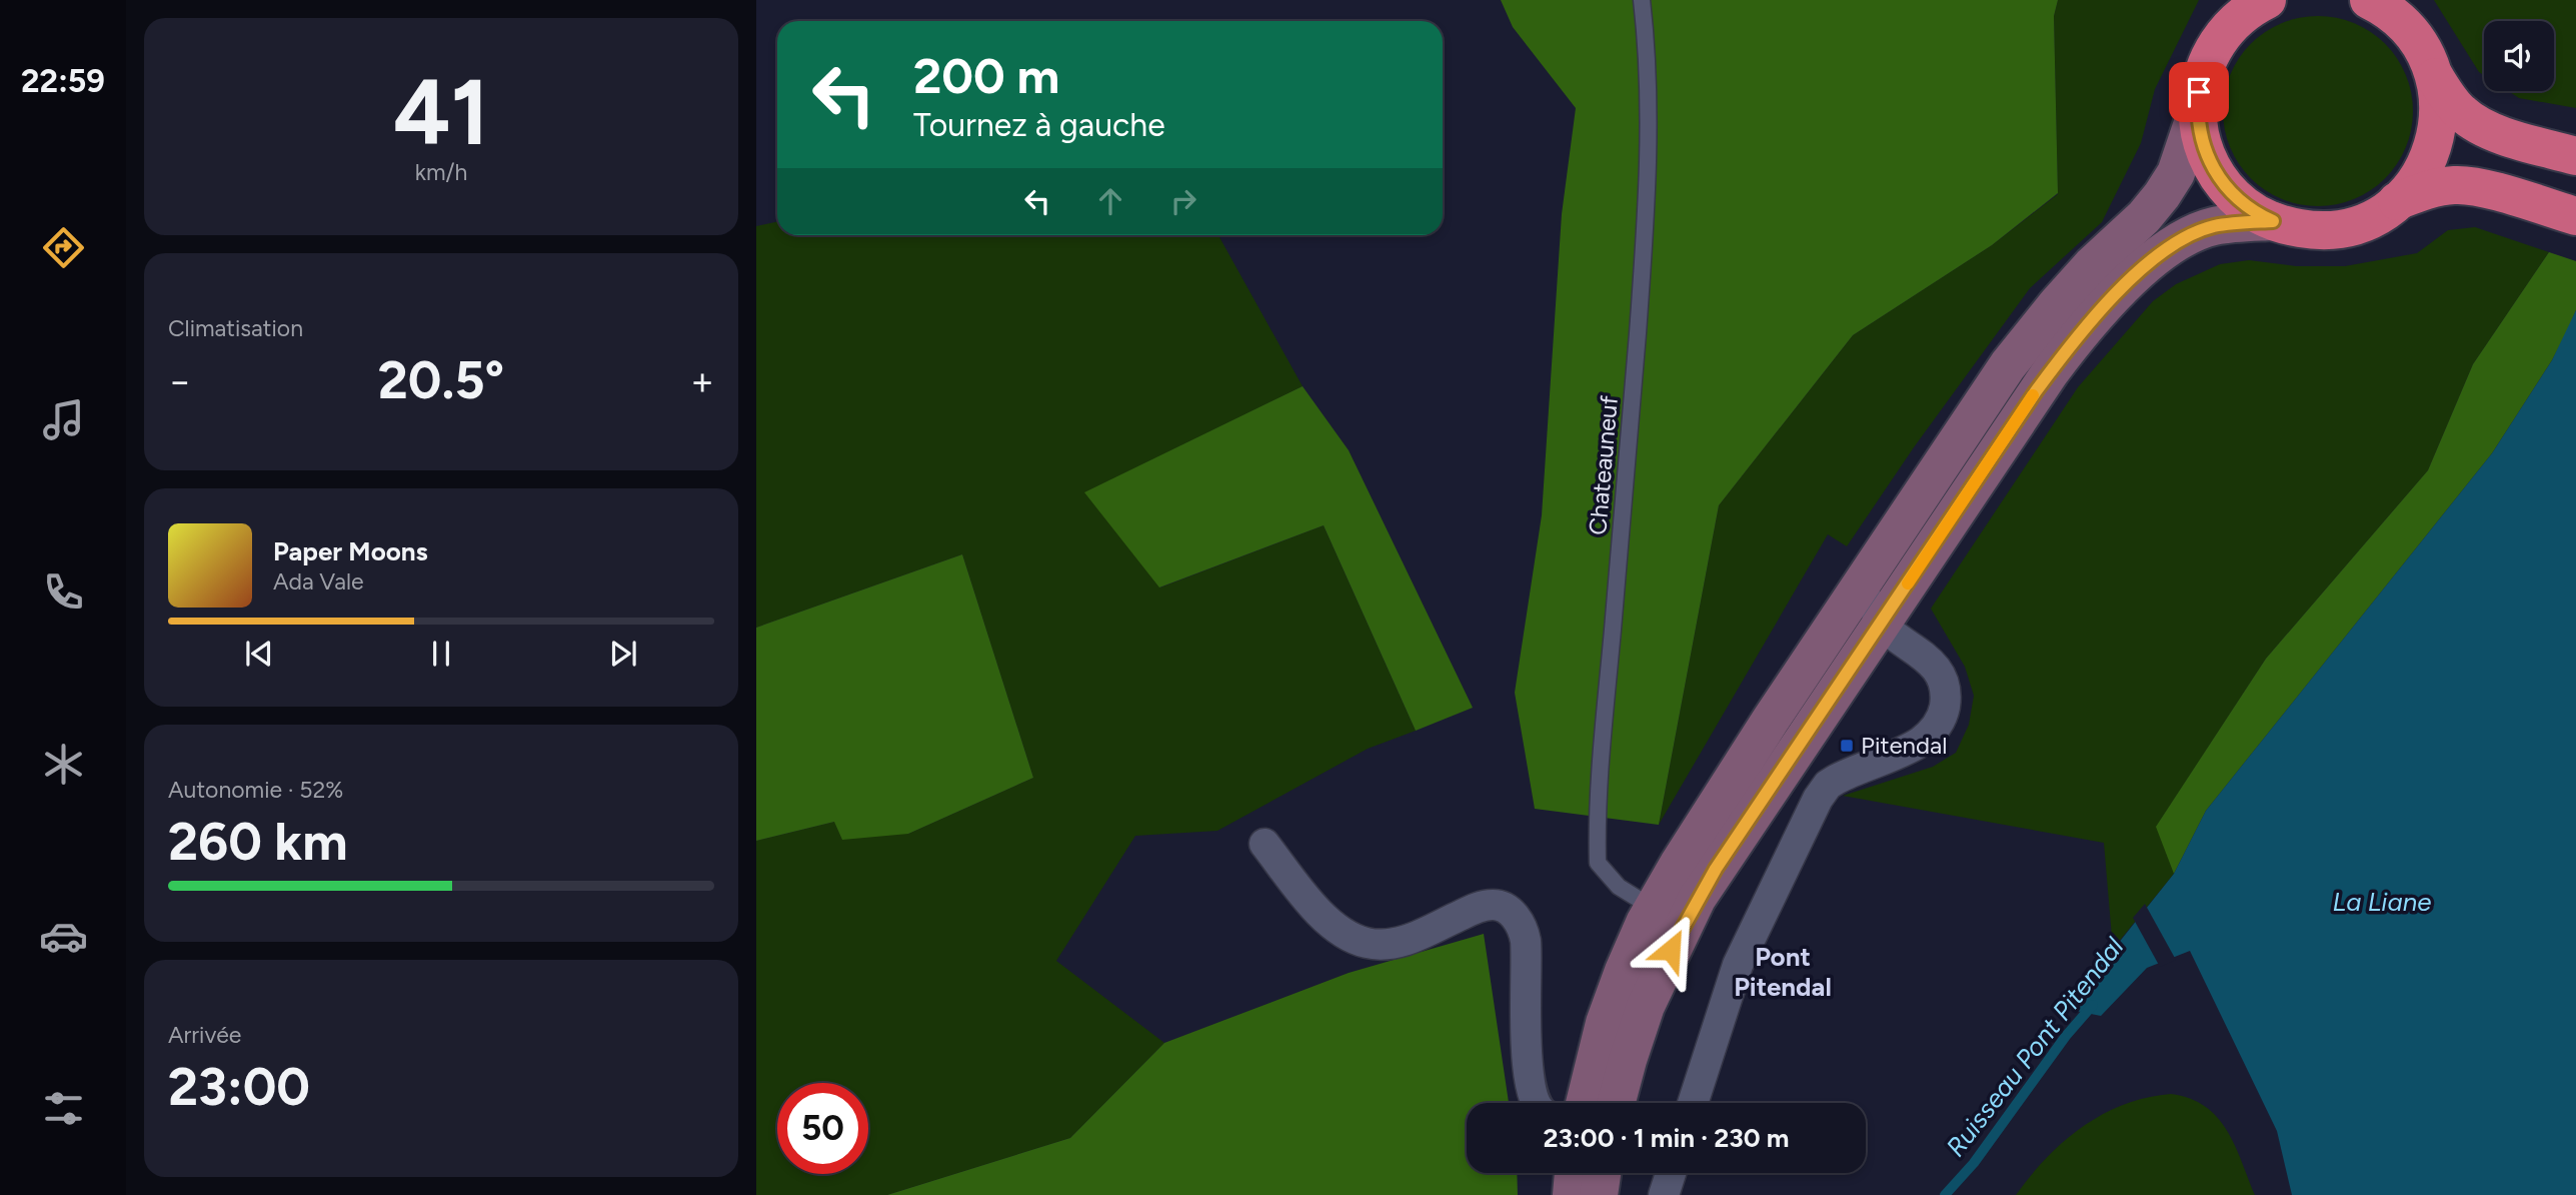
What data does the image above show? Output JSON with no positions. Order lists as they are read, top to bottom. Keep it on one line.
{"streets":{"lane":["Chateauneuf"]},"districts":["Pont Pitendal"],"water":["La Liane","Ruisseau Pont Pitendal"],"places":{"transit":["Pitendal"]},"page":{"tabs":"22:59","tile":[["41","km/h"],"Climatisation",["Autonomie · 52%","260 km"],["Arrivée","23:00"]],"turn":["200 m","Tournez à gauche"],"heat":["−","20.5°","+"],"song":["Paper Moons","Ada Vale"],"limit":"50","trip":"23:00 · 1 min · 230 m"}}
